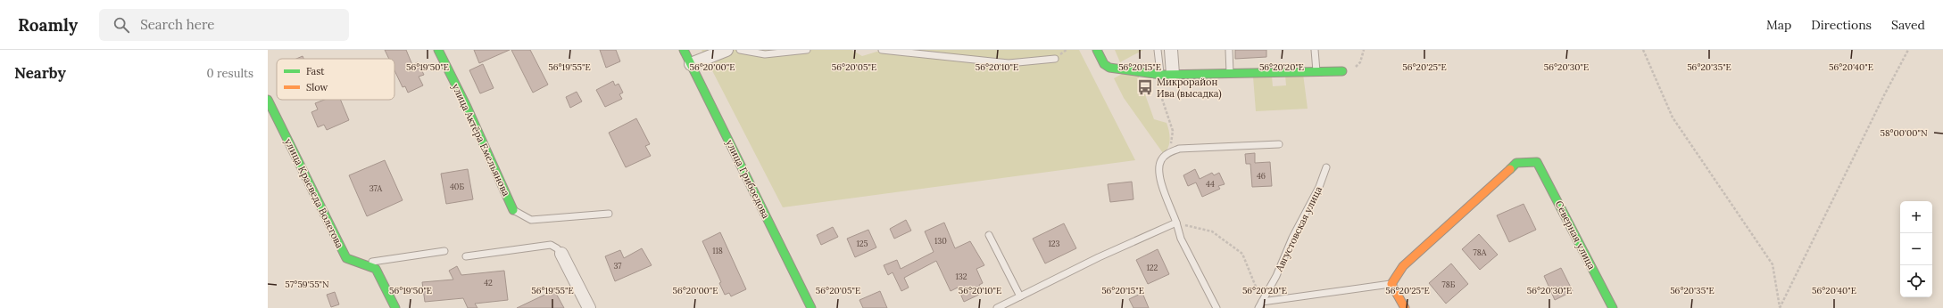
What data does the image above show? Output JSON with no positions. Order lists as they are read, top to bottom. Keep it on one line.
{"streets":{"street":["улица Актёра Емельянова","улица Грибоедова","улица Краеведа Волегова","Северная улица"],"lane":["Августовская улица"]},"places":{"bus stop":["Микрорайон Ива (высадка)"]},"house_numbers":["46","44","40Б","37А","130","125","123","118","78А","37","122","132","42","78Б"],"legend":["Fast","Slow"],"page":{"header":"Roamly","search":"Search here","nav":["Map","Directions","Saved"],"heading":["Nearby","0 results"],"map_buttons":["+","−"]},"coordinates":["56°19'50\"E","56°19'55\"E","56°20'00\"E","56°20'05\"E","56°20'10\"E","56°20'15\"E","56°20'20\"E","56°20'25\"E","56°20'30\"E","56°20'35\"E","56°20'40\"E","58°00'00\"N","57°59'55\"N"]}
